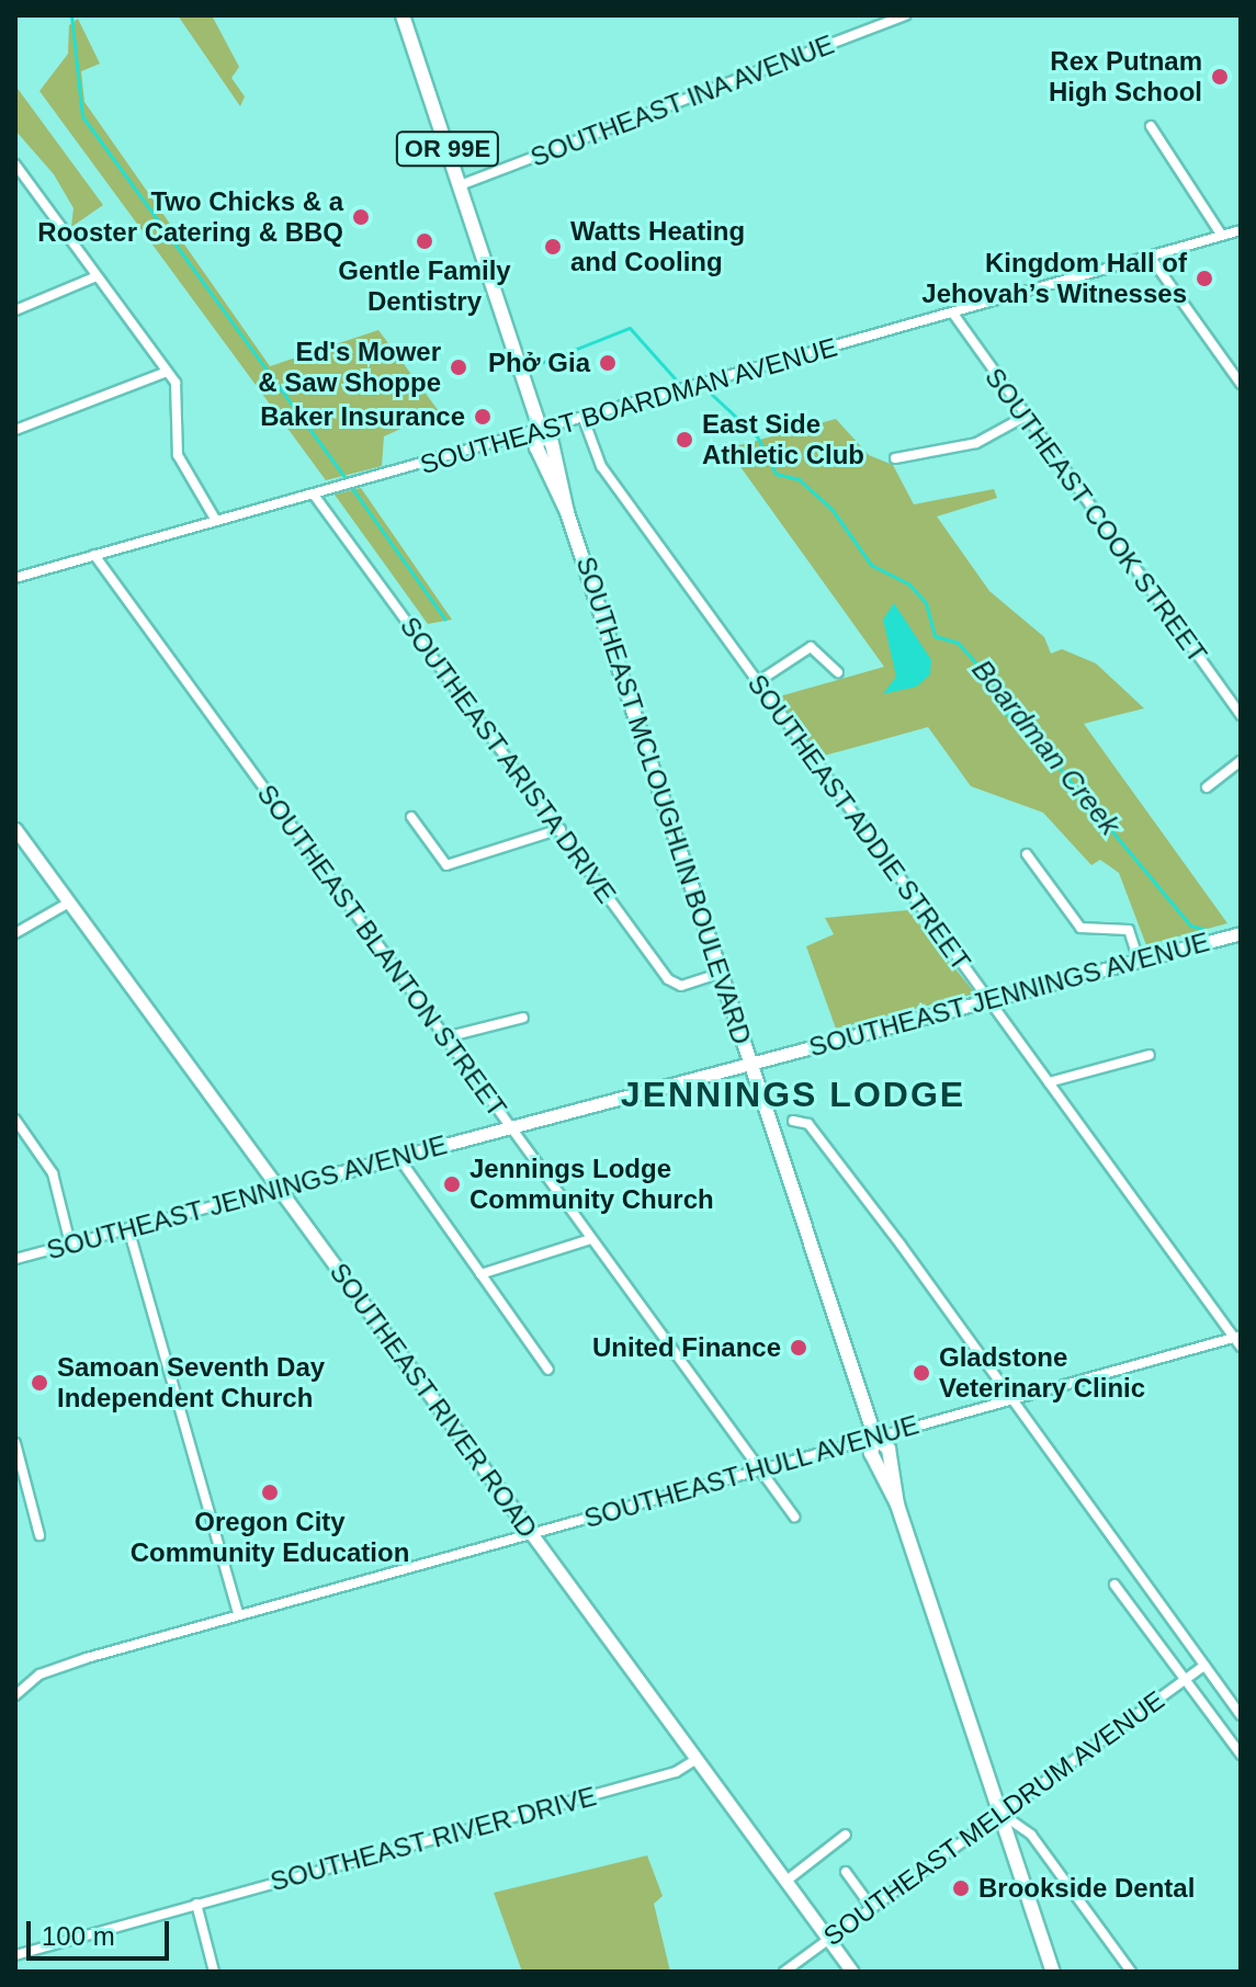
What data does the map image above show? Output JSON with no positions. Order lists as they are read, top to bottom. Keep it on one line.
{"streets":{"main road":["OR 99E","SOUTHEAST MCLOUGHLIN BOULEVARD"],"street":["SOUTHEAST INA AVENUE","SOUTHEAST BOARDMAN AVENUE","SOUTHEAST COOK STREET","SOUTHEAST ARISTA DRIVE","SOUTHEAST ADDIE STREET","SOUTHEAST BLANTON STREET","SOUTHEAST JENNINGS AVENUE","SOUTHEAST RIVER ROAD","SOUTHEAST HULL AVENUE","SOUTHEAST MELDRUM AVENUE","SOUTHEAST RIVER DRIVE"]},"crossings":[["SOUTHEAST INA AVENUE","SOUTHEAST MCLOUGHLIN BOULEVARD"],["SOUTHEAST BOARDMAN AVENUE","SOUTHEAST COOK STREET"],["SOUTHEAST BOARDMAN AVENUE","SOUTHEAST ARISTA DRIVE"],["SOUTHEAST BOARDMAN AVENUE","SOUTHEAST MCLOUGHLIN BOULEVARD"],["SOUTHEAST BOARDMAN AVENUE","SOUTHEAST ADDIE STREET"],["SOUTHEAST BOARDMAN AVENUE","SOUTHEAST BLANTON STREET"],["SOUTHEAST ARISTA DRIVE","SOUTHEAST MCLOUGHLIN BOULEVARD"],["SOUTHEAST MCLOUGHLIN BOULEVARD","SOUTHEAST JENNINGS AVENUE"],["SOUTHEAST MCLOUGHLIN BOULEVARD","SOUTHEAST HULL AVENUE"],["SOUTHEAST MCLOUGHLIN BOULEVARD","SOUTHEAST MELDRUM AVENUE"],["SOUTHEAST ADDIE STREET","SOUTHEAST JENNINGS AVENUE"],["SOUTHEAST ADDIE STREET","SOUTHEAST HULL AVENUE"],["SOUTHEAST BLANTON STREET","SOUTHEAST JENNINGS AVENUE"],["SOUTHEAST BLANTON STREET","SOUTHEAST HULL AVENUE"],["SOUTHEAST JENNINGS AVENUE","SOUTHEAST RIVER ROAD"],["SOUTHEAST RIVER ROAD","SOUTHEAST HULL AVENUE"],["SOUTHEAST RIVER ROAD","SOUTHEAST MELDRUM AVENUE"],["SOUTHEAST RIVER ROAD","SOUTHEAST RIVER DRIVE"]],"districts":["JENNINGS LODGE"],"water":["Boardman Creek"],"places":["Rex Putnam High School","Two Chicks & a Rooster Catering & BBQ","Gentle Family Dentistry","Watts Heating and Cooling","Kingdom Hall of Jehovah’s Witnesses","Phở Gia","Ed's Mower & Saw Shoppe","Baker Insurance","East Side Athletic Club","Jennings Lodge Community Church","United Finance","Gladstone Veterinary Clinic","Samoan Seventh Day Independent Church","Oregon City Community Education","Brookside Dental"],"scale_bar":"100 m"}
